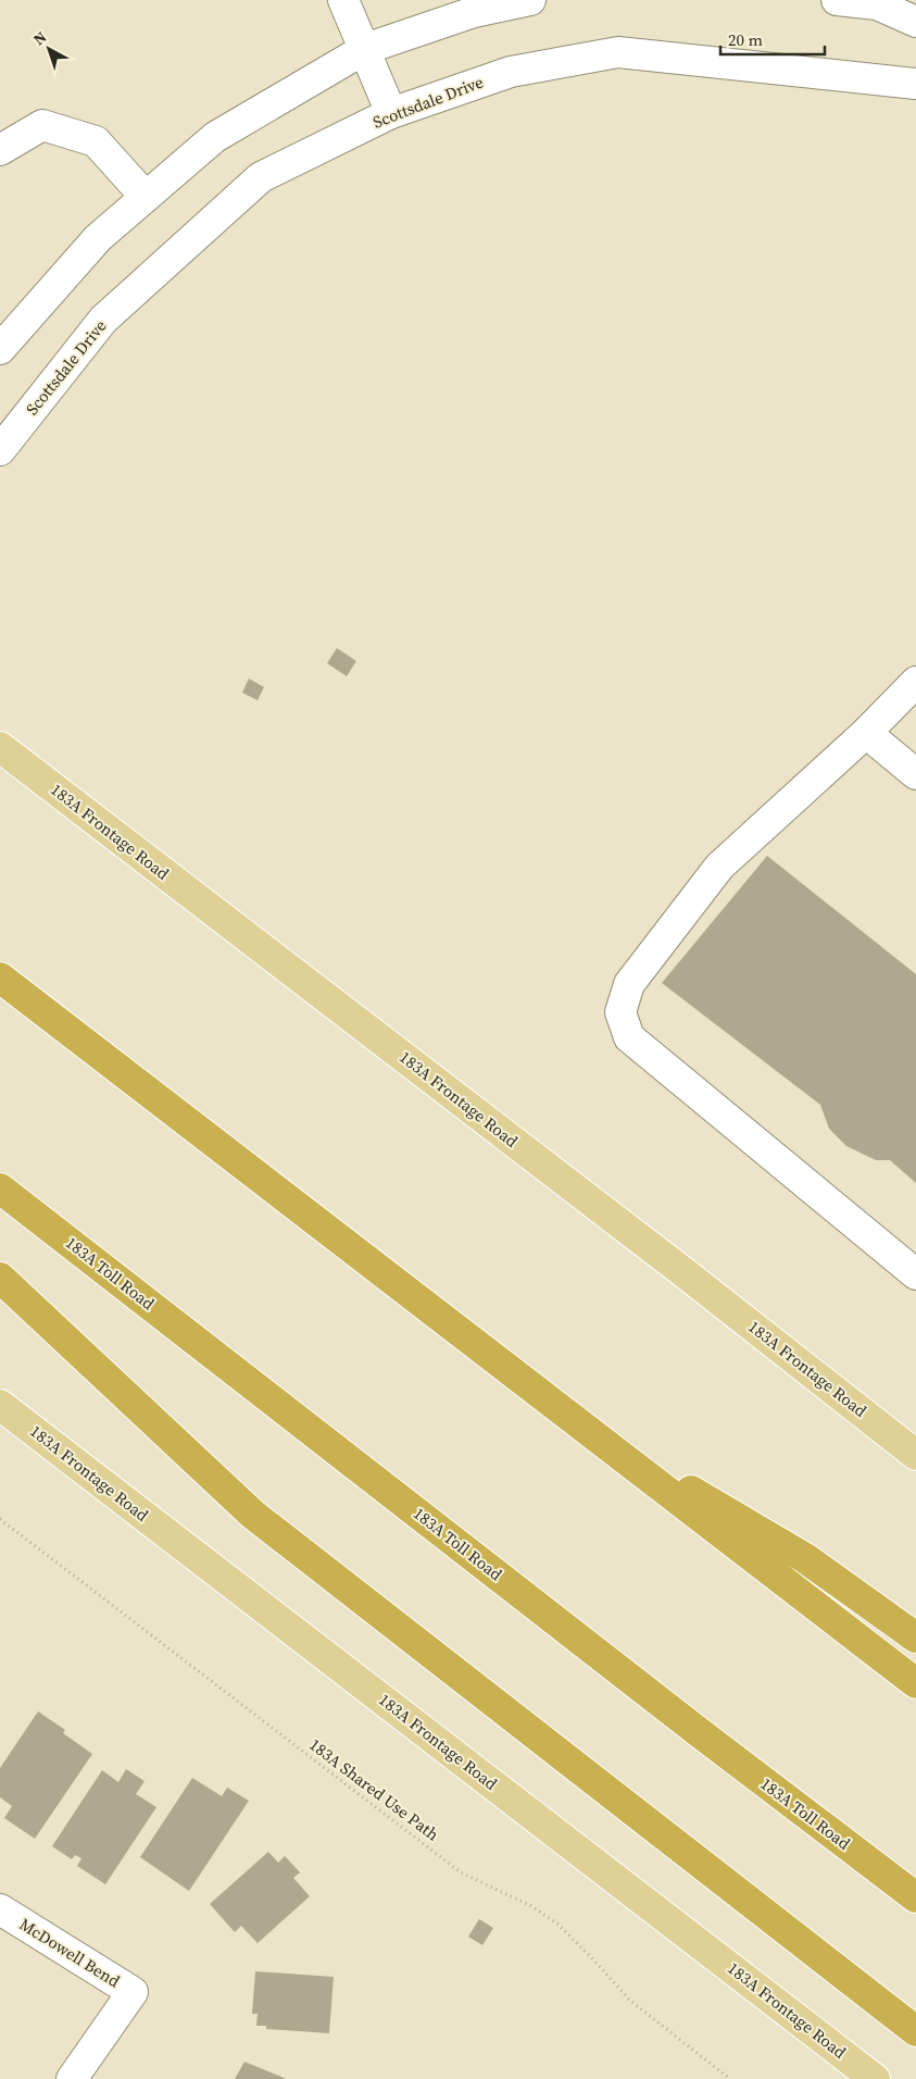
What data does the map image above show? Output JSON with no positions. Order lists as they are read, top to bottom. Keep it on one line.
{"streets":{"highway":["183A Toll Road"],"main road":["183A Frontage Road"],"street":["Scottsdale Drive","McDowell Bend"],"path":["183A Shared Use Path"]},"scale_bar":"20 m","north":"top left"}
